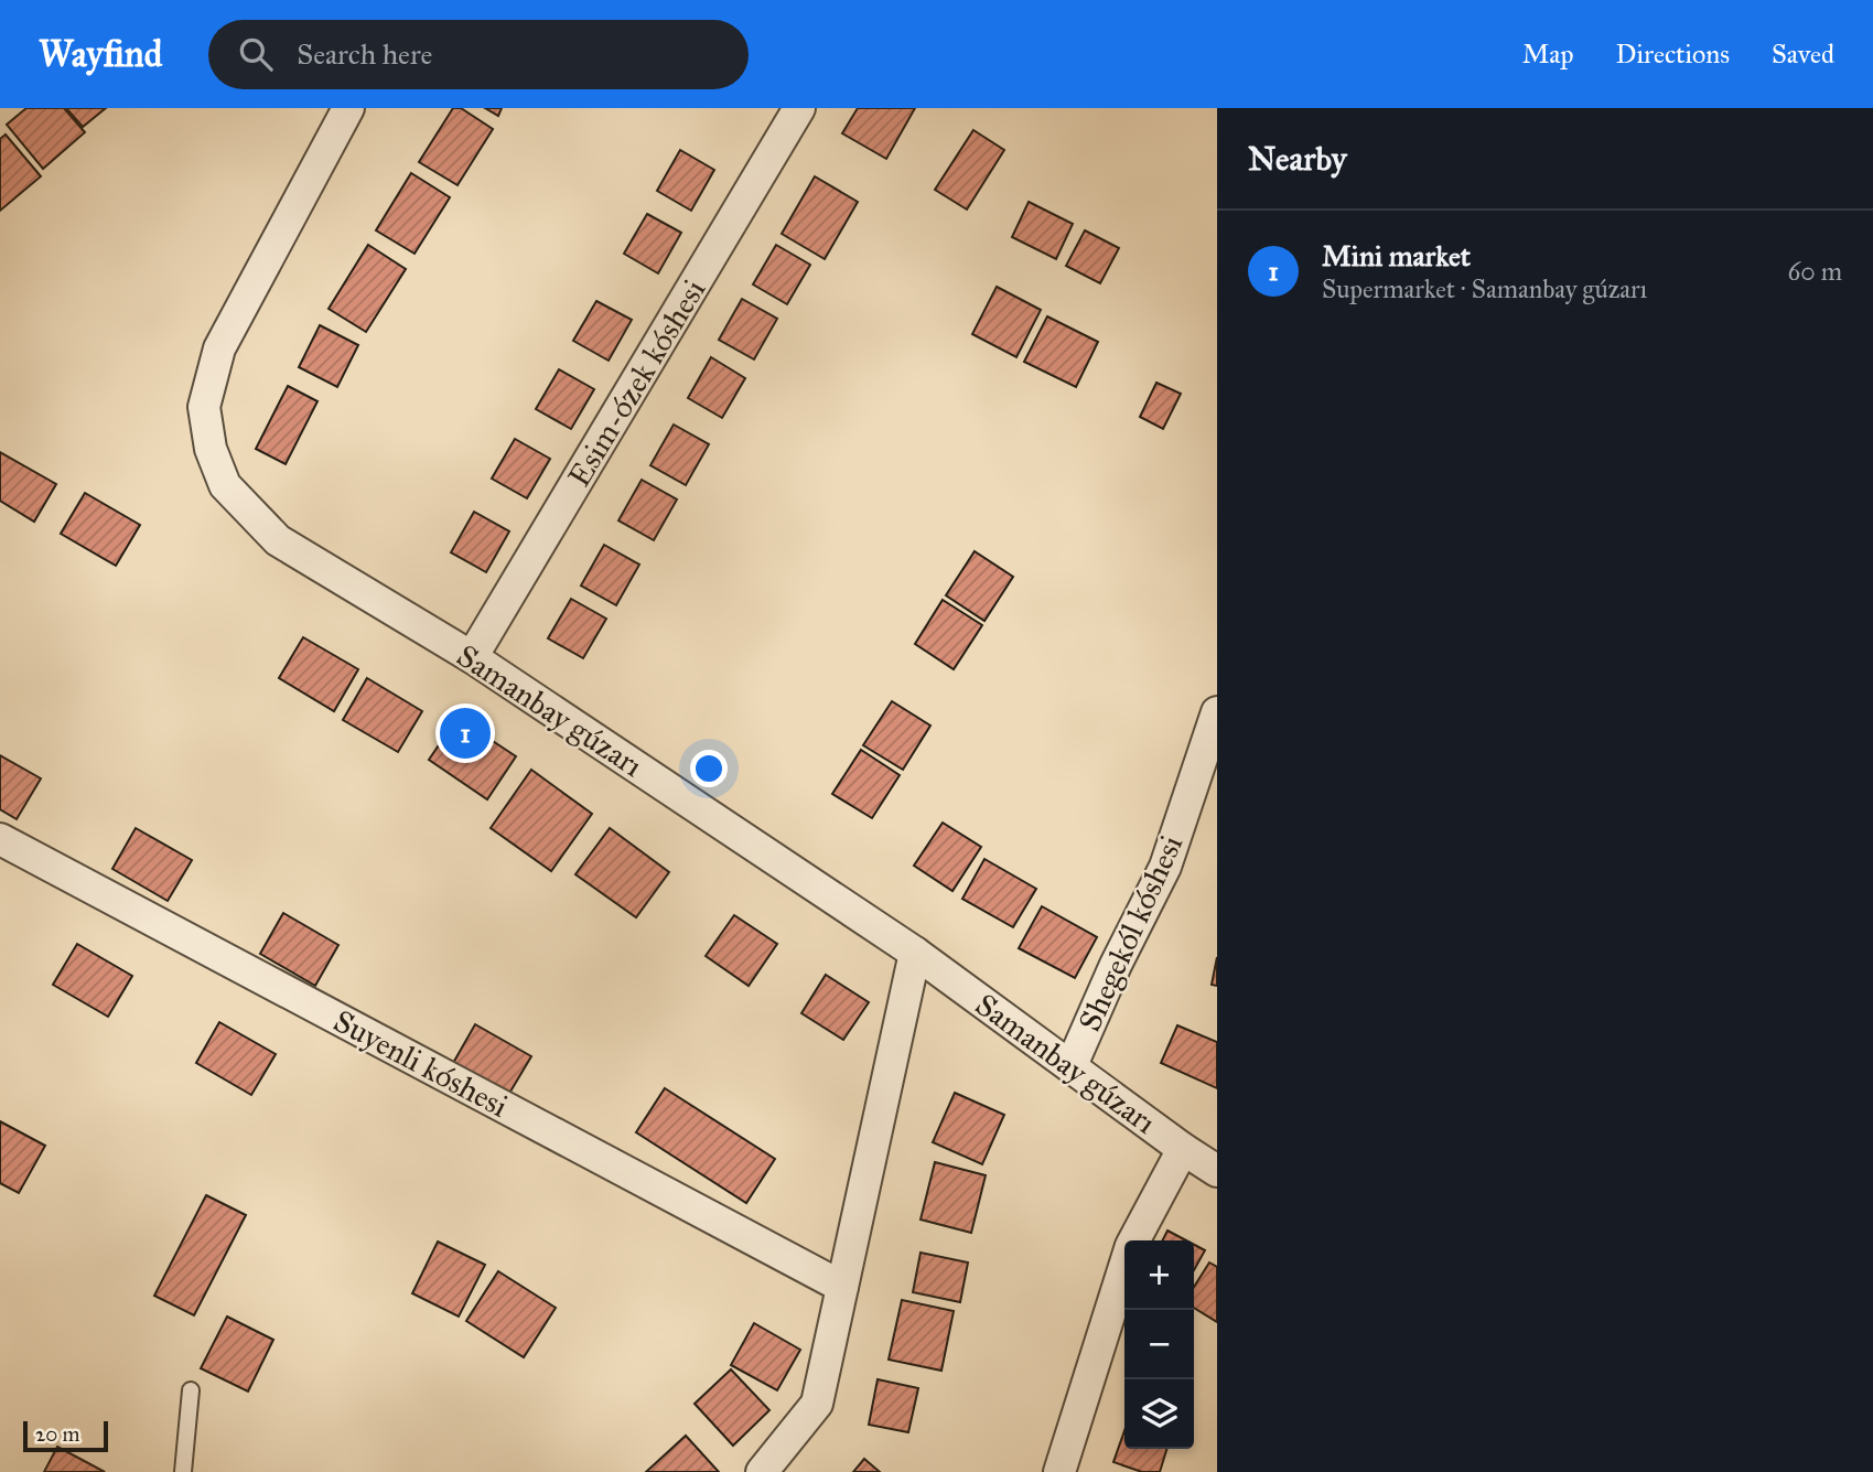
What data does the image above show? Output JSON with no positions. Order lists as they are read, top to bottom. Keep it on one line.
{"streets":{"street":["Esim-ózek kóshesi","Samanbay gúzarı","Shegekól kóshesi","Suyenli kóshesi"]},"crossings":[["Esim-ózek kóshesi","Samanbay gúzarı"],["Samanbay gúzarı","Shegekól kóshesi"]],"scale_bar":"20 m","page":{"header":"Wayfind","search":"Search here","nav":["Map","Directions","Saved"],"heading":"Nearby","list":[{"mark":"1","name":"Mini market","note":"Supermarket · Samanbay gúzarı","value":"60 m"}],"pins":"1","map_buttons":["+","−"],"scale":"20 m"}}
